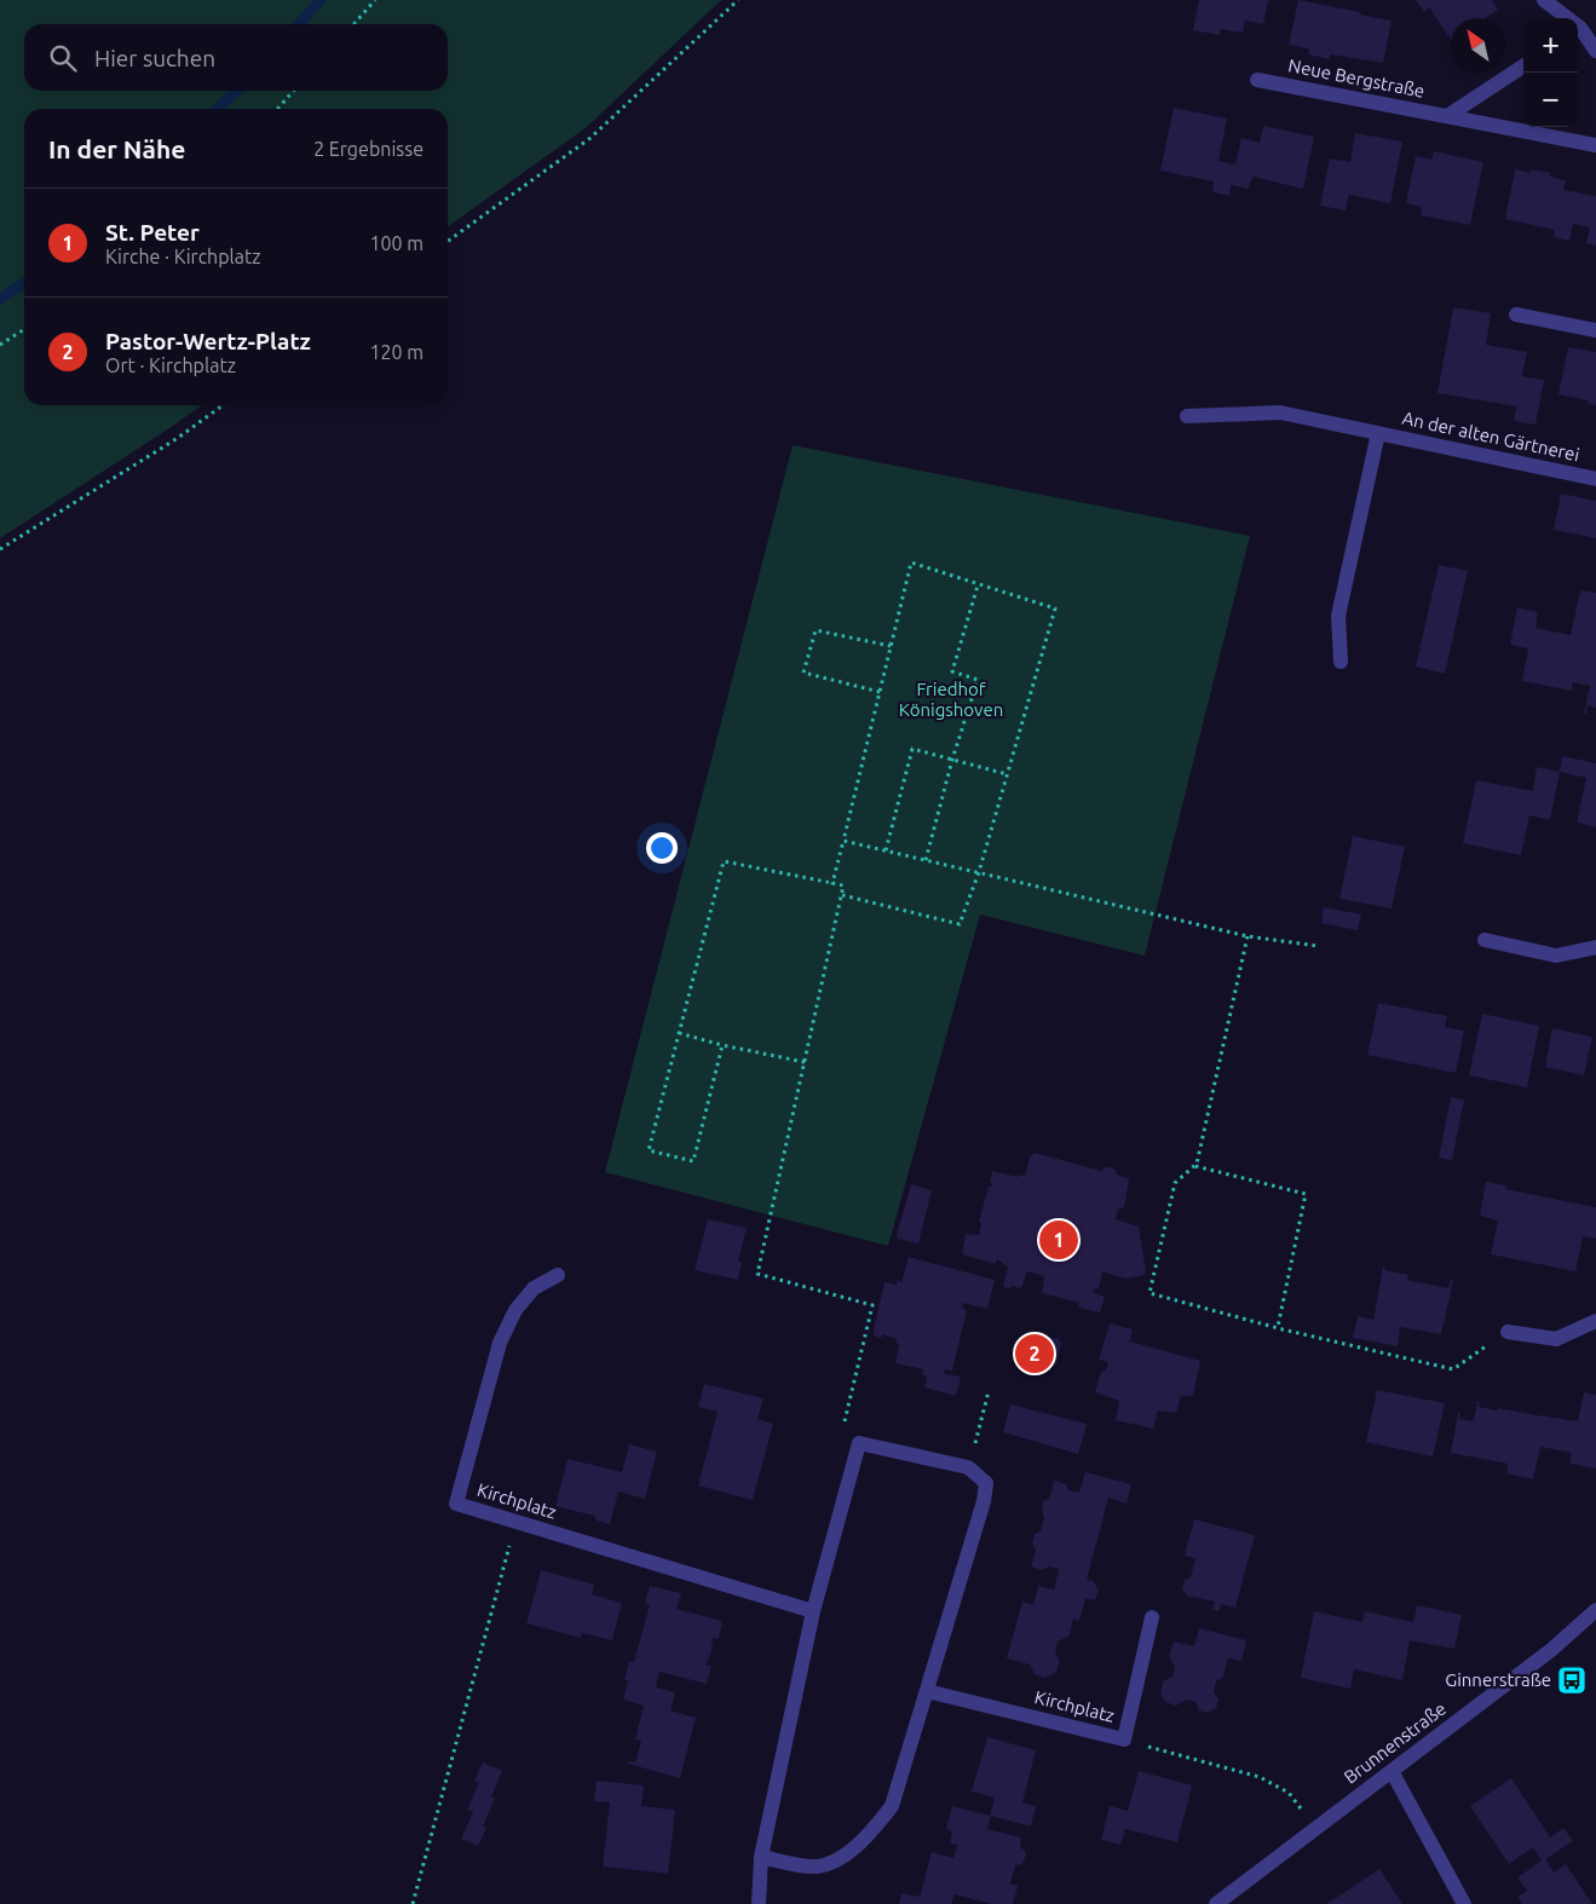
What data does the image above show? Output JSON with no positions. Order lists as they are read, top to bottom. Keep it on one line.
{"streets":{"street":["Neue Bergstraße","An der alten Gärtnerei","Kirchplatz","Brunnenstraße"]},"parks":["Friedhof Königshoven"],"places":{"bus stop":["Ginnerstraße"]},"north":"top left","page":{"map_buttons":["+","−"],"search":"Hier suchen","heading":["In der Nähe","2 Ergebnisse"],"list":[{"mark":"1","name":"St. Peter","note":"Kirche · Kirchplatz","value":"100 m"},{"mark":"2","name":"Pastor-Wertz-Platz","note":"Ort · Kirchplatz","value":"120 m"}],"pins":["1","2"]}}
